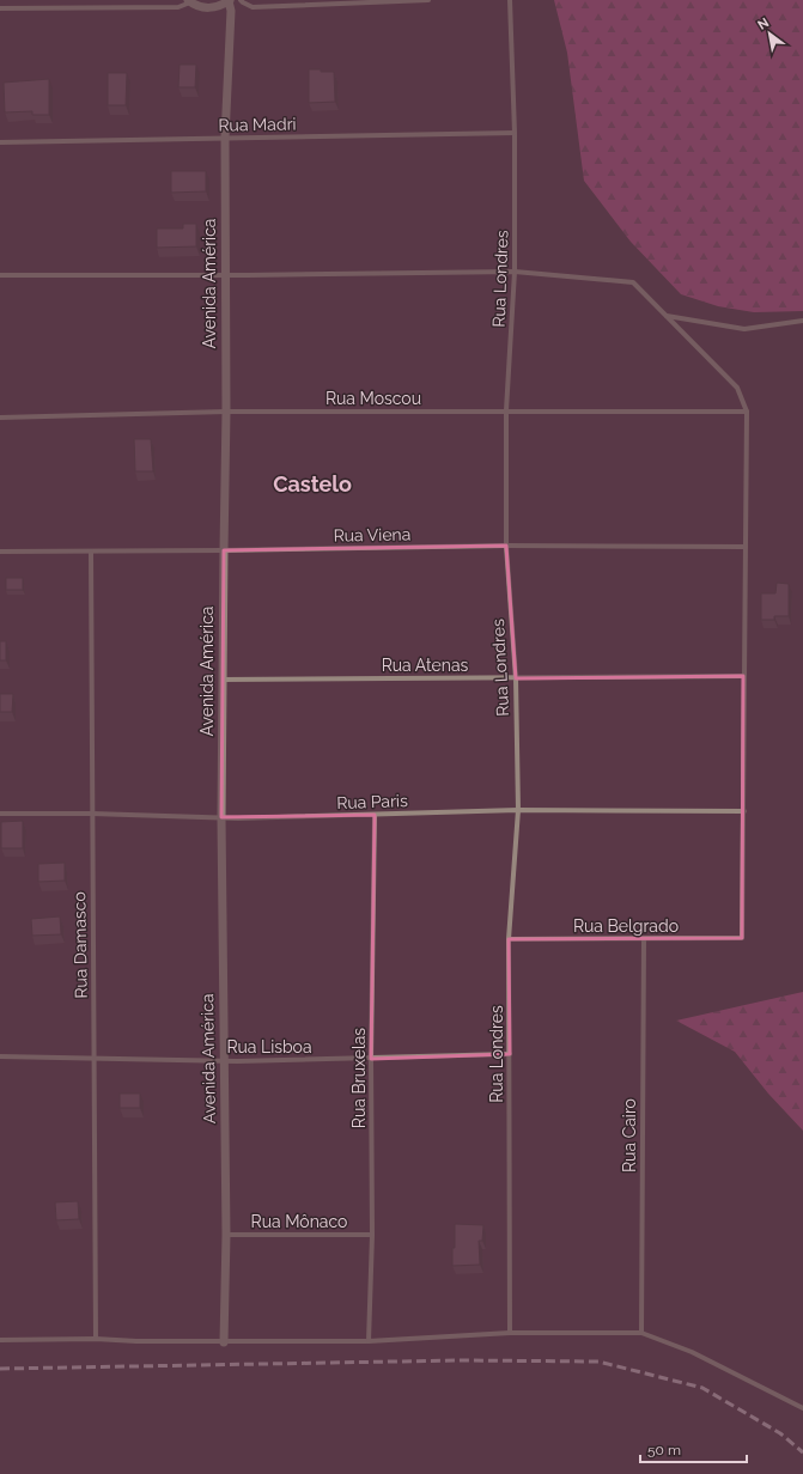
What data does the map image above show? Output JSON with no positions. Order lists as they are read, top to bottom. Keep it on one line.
{"streets":{"street":["Rua Madri","Rua Londres","Avenida América","Rua Moscou","Rua Viena","Rua Atenas","Rua Paris","Rua Belgrado","Rua Damasco","Rua Lisboa","Rua Bruxelas","Rua Cairo","Rua Mônaco"]},"crossings":[["Rua Madri","Rua Londres"],["Rua Madri","Avenida América"],["Rua Londres","Rua Moscou"],["Rua Londres","Rua Viena"],["Rua Londres","Rua Atenas"],["Rua Londres","Rua Paris"],["Rua Londres","Rua Belgrado"],["Rua Londres","Rua Lisboa"],["Avenida América","Rua Moscou"],["Avenida América","Rua Viena"],["Avenida América","Rua Atenas"],["Avenida América","Rua Paris"],["Avenida América","Rua Lisboa"],["Avenida América","Rua Mônaco"],["Rua Viena","Rua Damasco"],["Rua Paris","Rua Belgrado"],["Rua Paris","Rua Damasco"],["Rua Paris","Rua Bruxelas"],["Rua Belgrado","Rua Cairo"],["Rua Damasco","Rua Lisboa"],["Rua Lisboa","Rua Bruxelas"],["Rua Bruxelas","Rua Mônaco"]],"districts":["Castelo"],"scale_bar":"50 m","north":"top left"}
